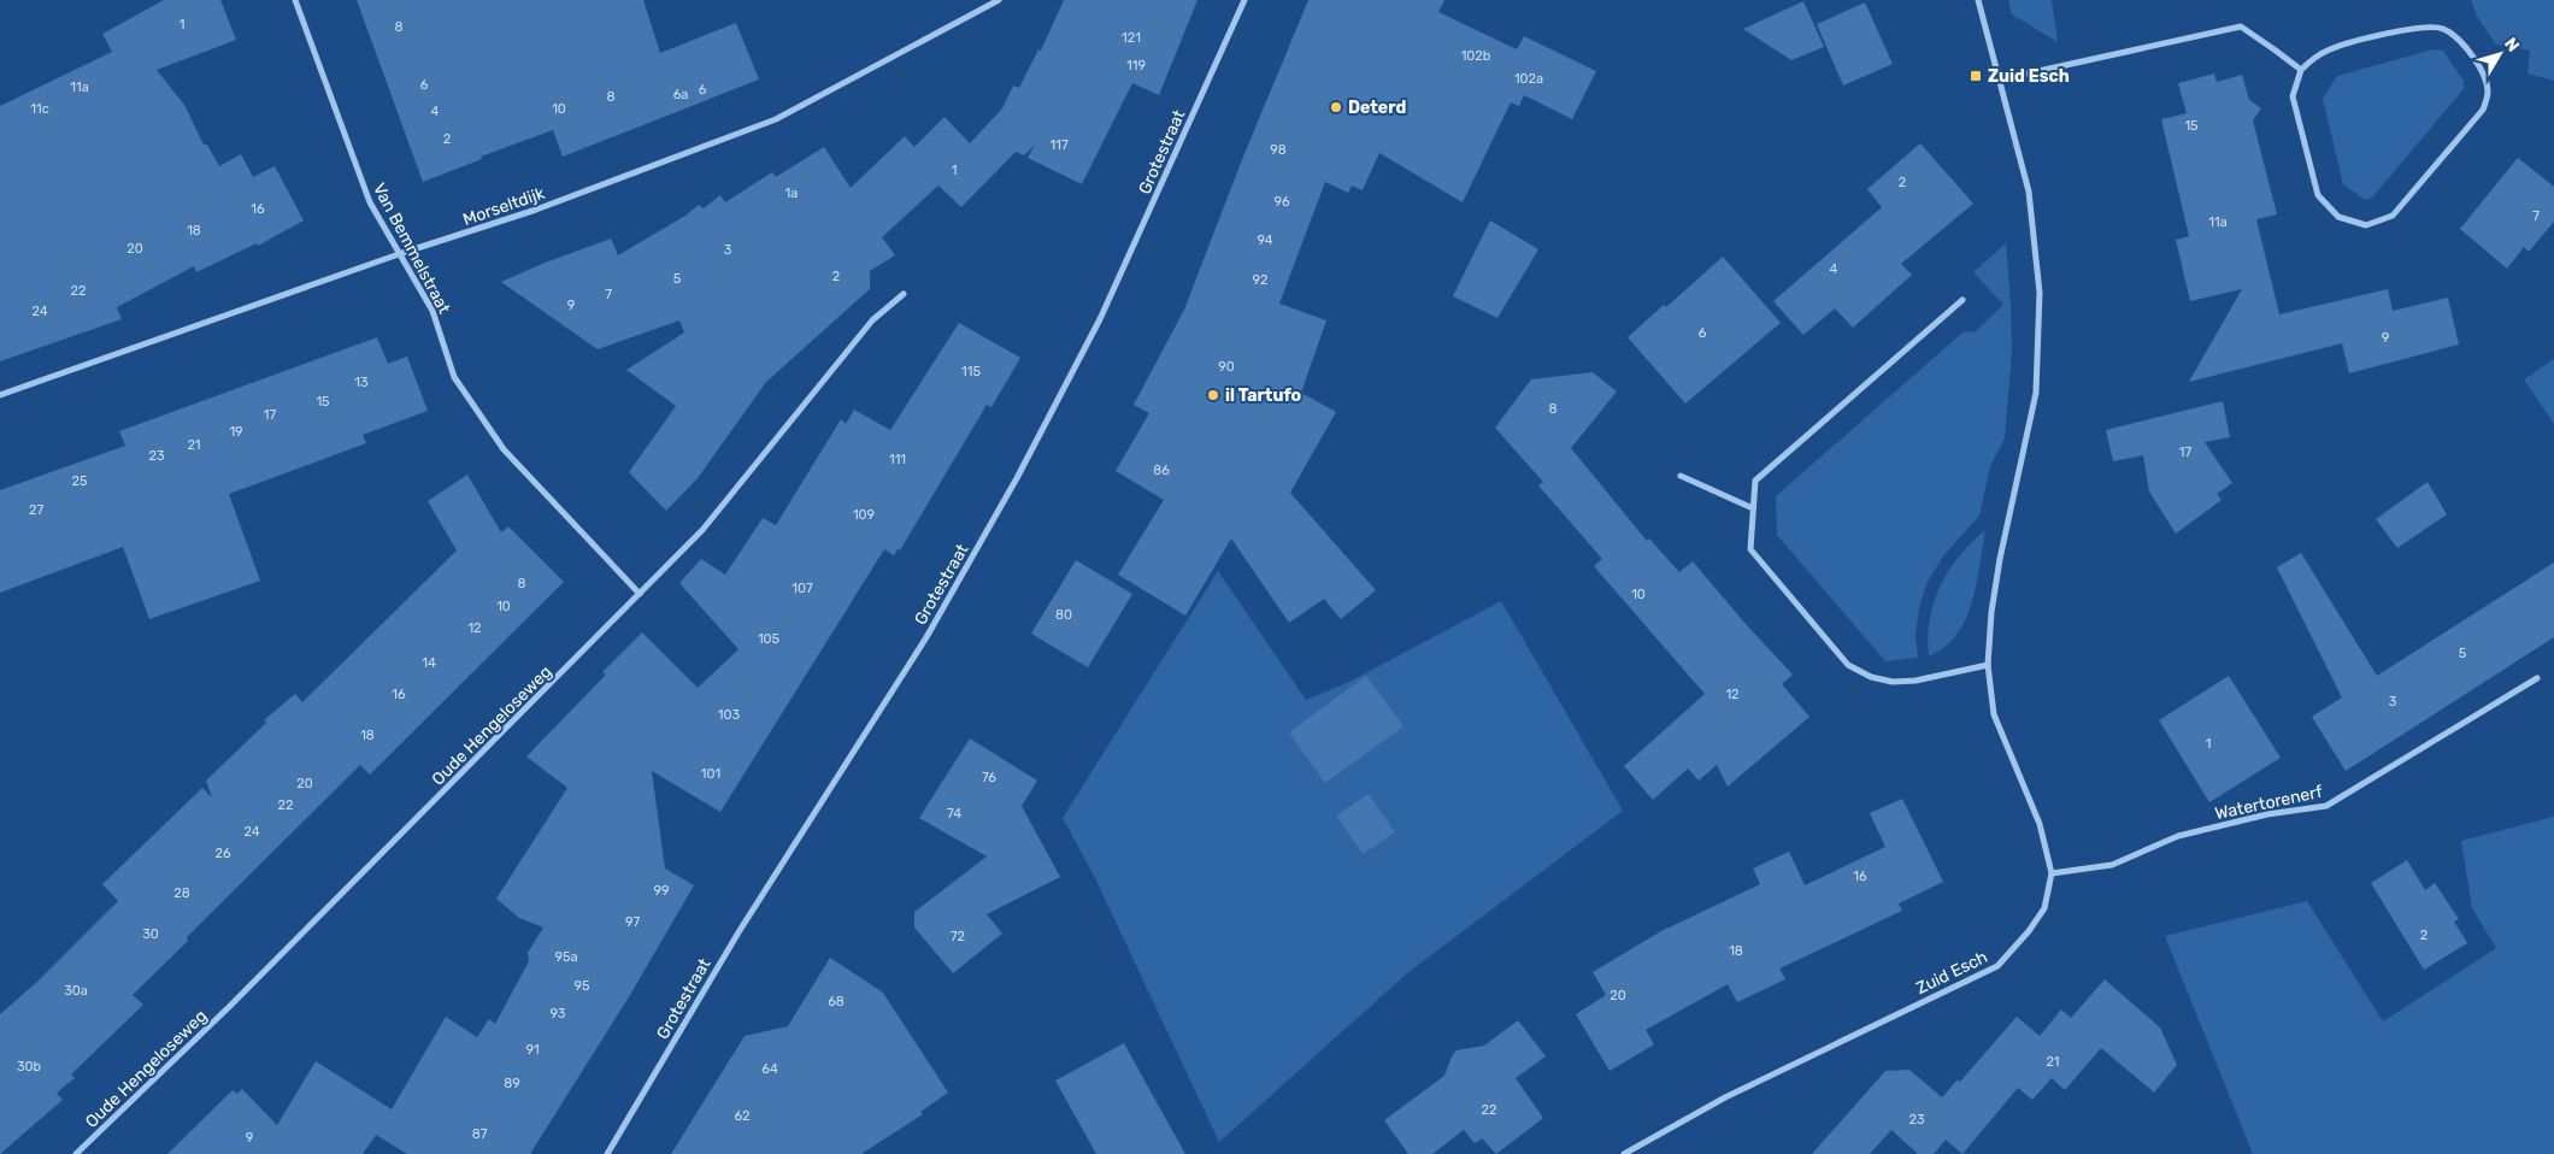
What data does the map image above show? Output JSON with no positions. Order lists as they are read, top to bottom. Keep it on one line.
{"streets":{"street":["Grotestraat","Morseltdijk","Van Bemmelstraat","Oude Hengeloseweg","Watertorenerf","Zuid Esch"]},"crossings":[["Morseltdijk","Van Bemmelstraat"],["Van Bemmelstraat","Oude Hengeloseweg"],["Watertorenerf","Zuid Esch"]],"places":{"transit":["Zuid Esch"],"other":["Deterd","il Tartufo"]},"house_numbers":["1","8","121","102b","119","102a","6","11a","6","6a","8","11c","10","4","15","2","117","98","1","2","1a","96","16","7","11a","18","94","20","3","4","2","5","92","22","7","9","24","6","9","90","115","13","15","8","17","19","21","17","23","111","86","25","27","109","8","107","10","10","80","12","105","5","14","16","12","3","103","18","1","101","76","20","22","74","24","26","16","99","28","97","30","2","72","18","95a","95","30a","20","68","93","91","21","30b","64","89","22","62","23","87","9"],"north":"top right"}
